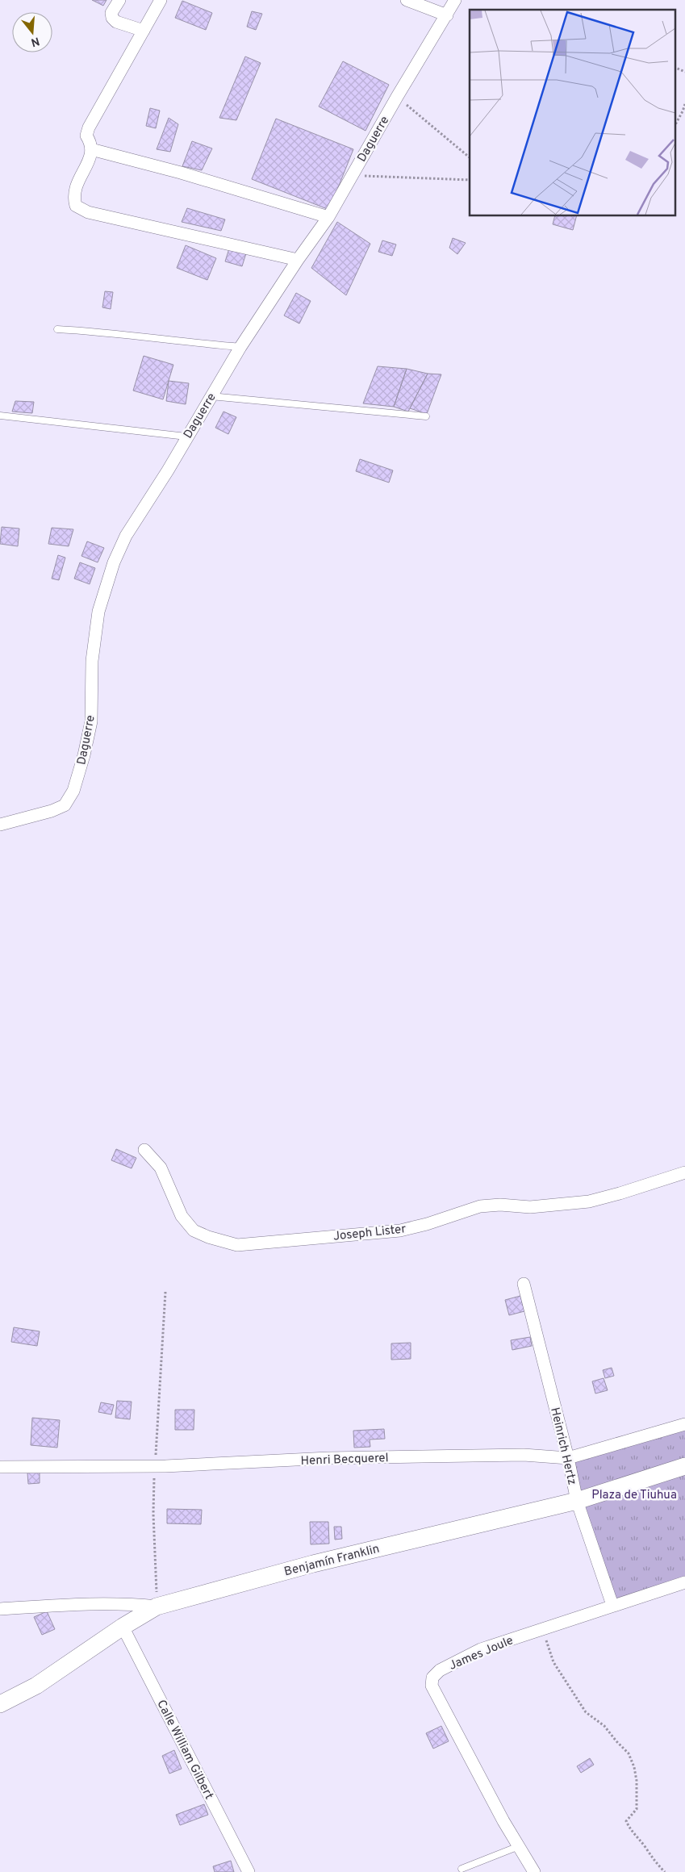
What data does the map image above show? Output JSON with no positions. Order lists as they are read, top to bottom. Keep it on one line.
{"streets":{"street":["Daguerre","Joseph Lister","Heinrich Hertz","Henri Becquerel","Benjamín Franklin","James Joule","Calle William Gilbert"]},"crossings":[["Heinrich Hertz","Henri Becquerel"],["Heinrich Hertz","Benjamín Franklin"],["Heinrich Hertz","James Joule"],["Benjamín Franklin","Calle William Gilbert"]],"parks":["Plaza de Tiuhua"],"north":"bottom"}
